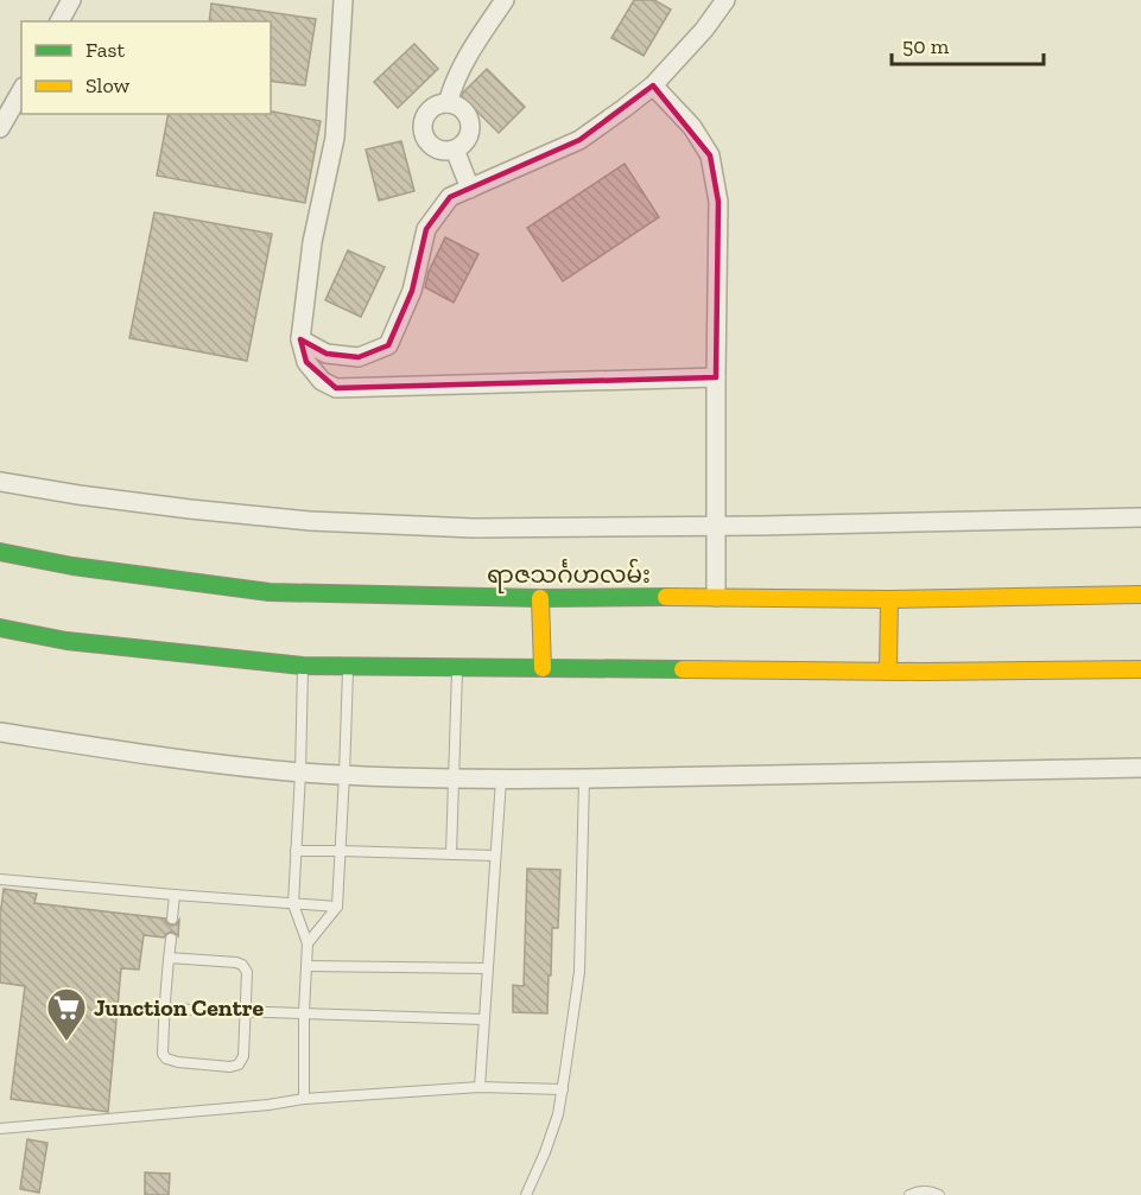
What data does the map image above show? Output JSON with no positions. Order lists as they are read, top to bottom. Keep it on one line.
{"streets":{"main road":["ရာဇသင်္ဂဟလမ်း"]},"places":{"supermarket":["Junction Centre"]},"legend":["Fast","Slow"],"scale_bar":"50 m"}
